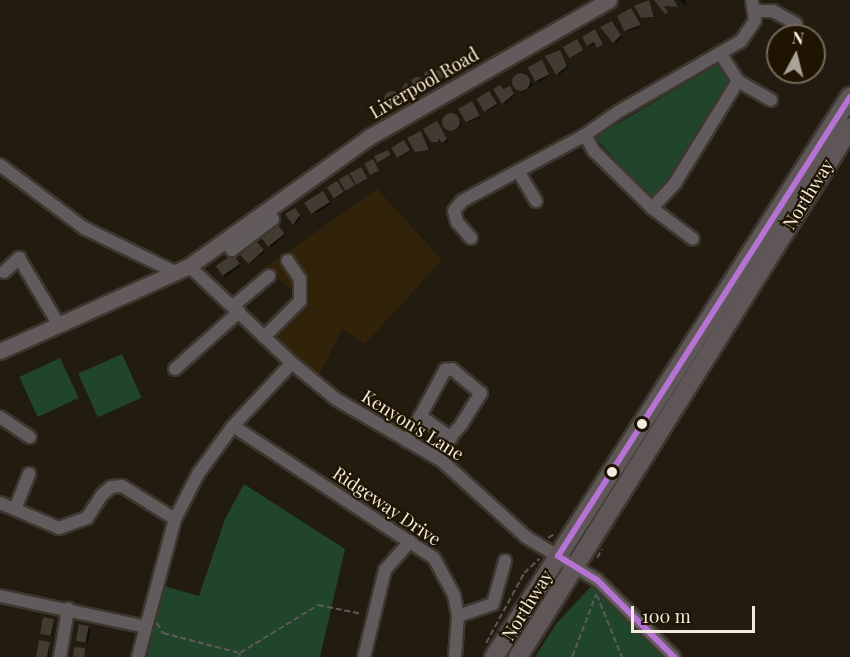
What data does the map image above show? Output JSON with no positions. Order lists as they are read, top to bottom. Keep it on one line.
{"streets":{"highway":["Northway"],"main road":["Liverpool Road"],"street":["Kenyon's Lane","Ridgeway Drive"]},"crossings":[["Liverpool Road","Kenyon's Lane"],["Northway","Kenyon's Lane"]],"scale_bar":"100 m","north":"top"}
